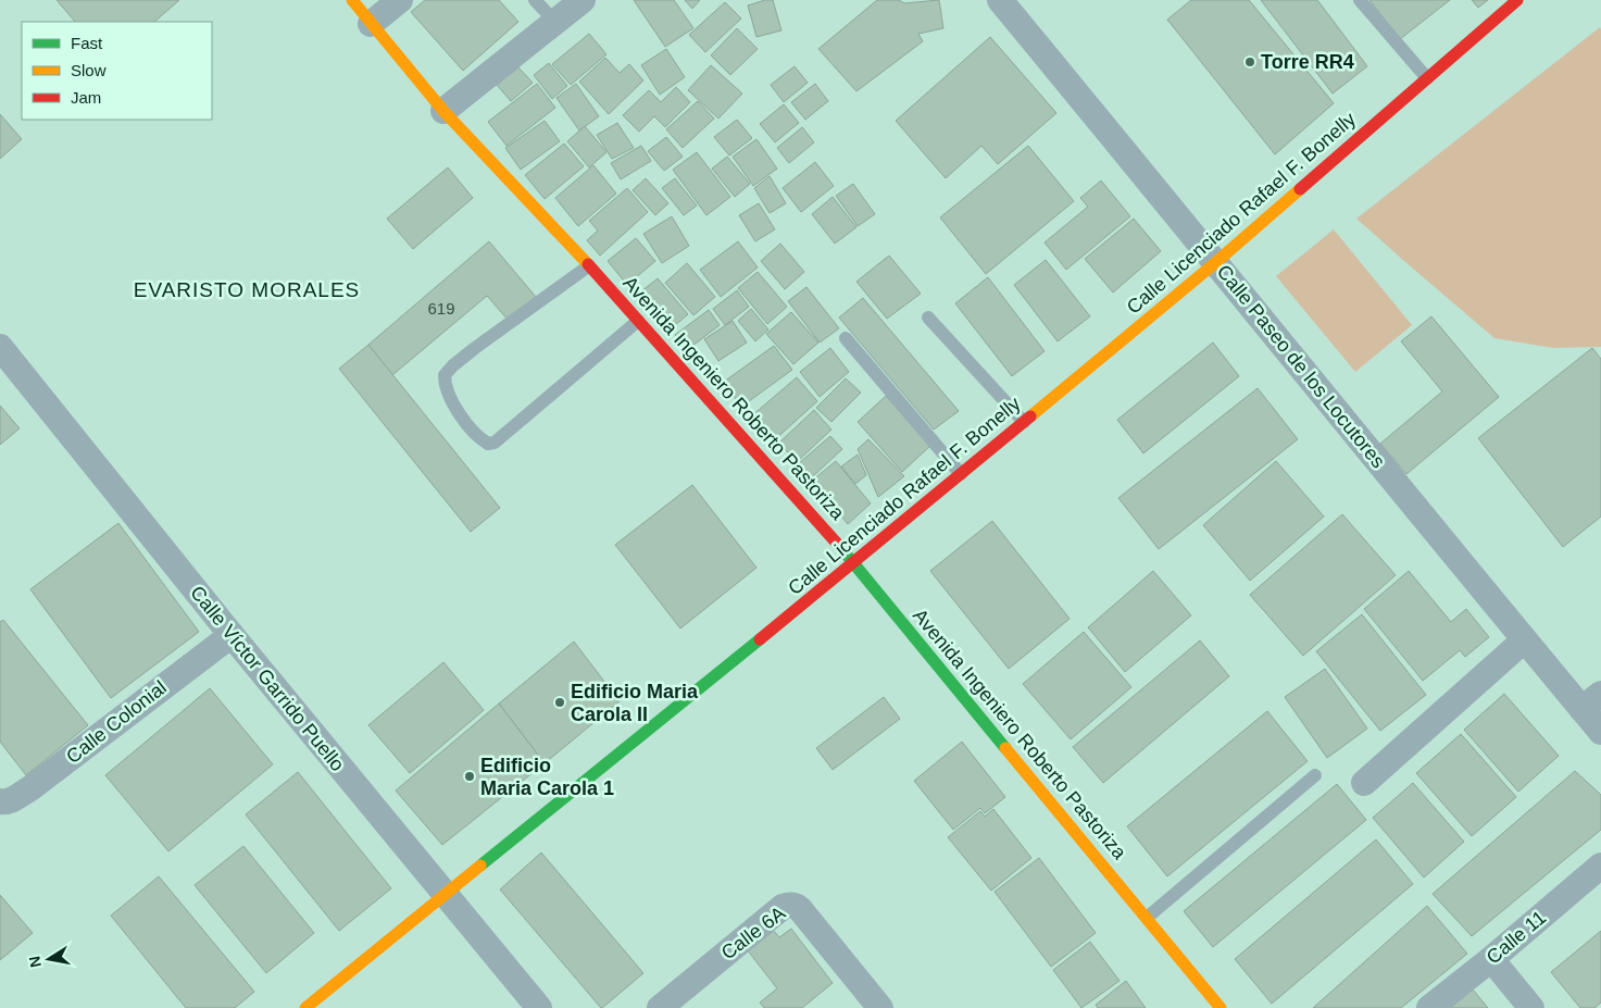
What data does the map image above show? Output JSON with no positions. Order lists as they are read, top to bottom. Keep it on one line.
{"streets":{"street":["Calle Licenciado Rafael F. Bonelly","Calle Paseo de los Locutores","Avenida Ingeniero Roberto Pastoriza","Calle Víctor Garrido Puello","Calle Colonial","Calle 6A","Calle 11"]},"crossings":[["Calle Licenciado Rafael F. Bonelly","Calle Paseo de los Locutores"],["Calle Licenciado Rafael F. Bonelly","Avenida Ingeniero Roberto Pastoriza"],["Calle Licenciado Rafael F. Bonelly","Calle Víctor Garrido Puello"],["Calle Víctor Garrido Puello","Calle Colonial"]],"districts":["EVARISTO MORALES"],"places":["Torre RR4","Edificio Maria Carola II","Edificio Maria Carola 1"],"house_numbers":["619"],"legend":["Fast","Slow","Jam"],"north":"left"}
